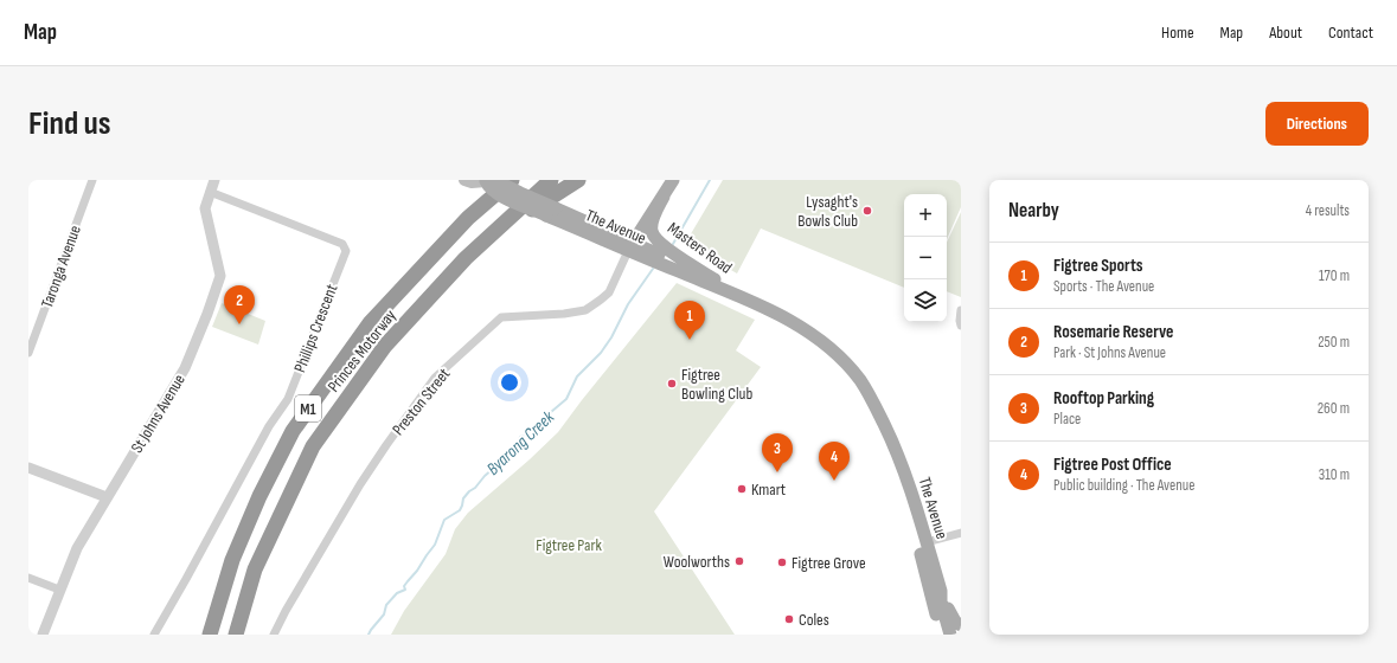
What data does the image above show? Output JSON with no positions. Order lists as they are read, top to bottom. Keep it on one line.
{"streets":{"highway":["Princes Motorway","M1"],"main road":["The Avenue","Masters Road"],"street":["Taronga Avenue","Phillips Crescent","Preston Street","St Johns Avenue"]},"crossings":[["The Avenue","Masters Road"],["The Avenue","Preston Street"],["Masters Road","Preston Street"],["Phillips Crescent","St Johns Avenue"]],"water":["Byarong Creek"],"parks":["Figtree Park"],"places":["Lysaght's Bowls Club","Figtree Bowling Club","Kmart","Woolworths","Figtree Grove","Coles"],"page":{"header":"Map","nav":["Home","Map","About","Contact"],"buttons":"Directions","title":"Find us","heading":["Nearby","4 results"],"map_buttons":["+","−"],"list":[{"mark":"1","name":"Figtree Sports","note":"Sports · The Avenue","value":"170 m"},{"mark":"2","name":"Rosemarie Reserve","note":"Park · St Johns Avenue","value":"250 m"},{"mark":"3","name":"Rooftop Parking","note":"Place","value":"260 m"},{"mark":"4","name":"Figtree Post Office","note":"Public building · The Avenue","value":"310 m"}],"pins":["2","1","3","4"]}}
